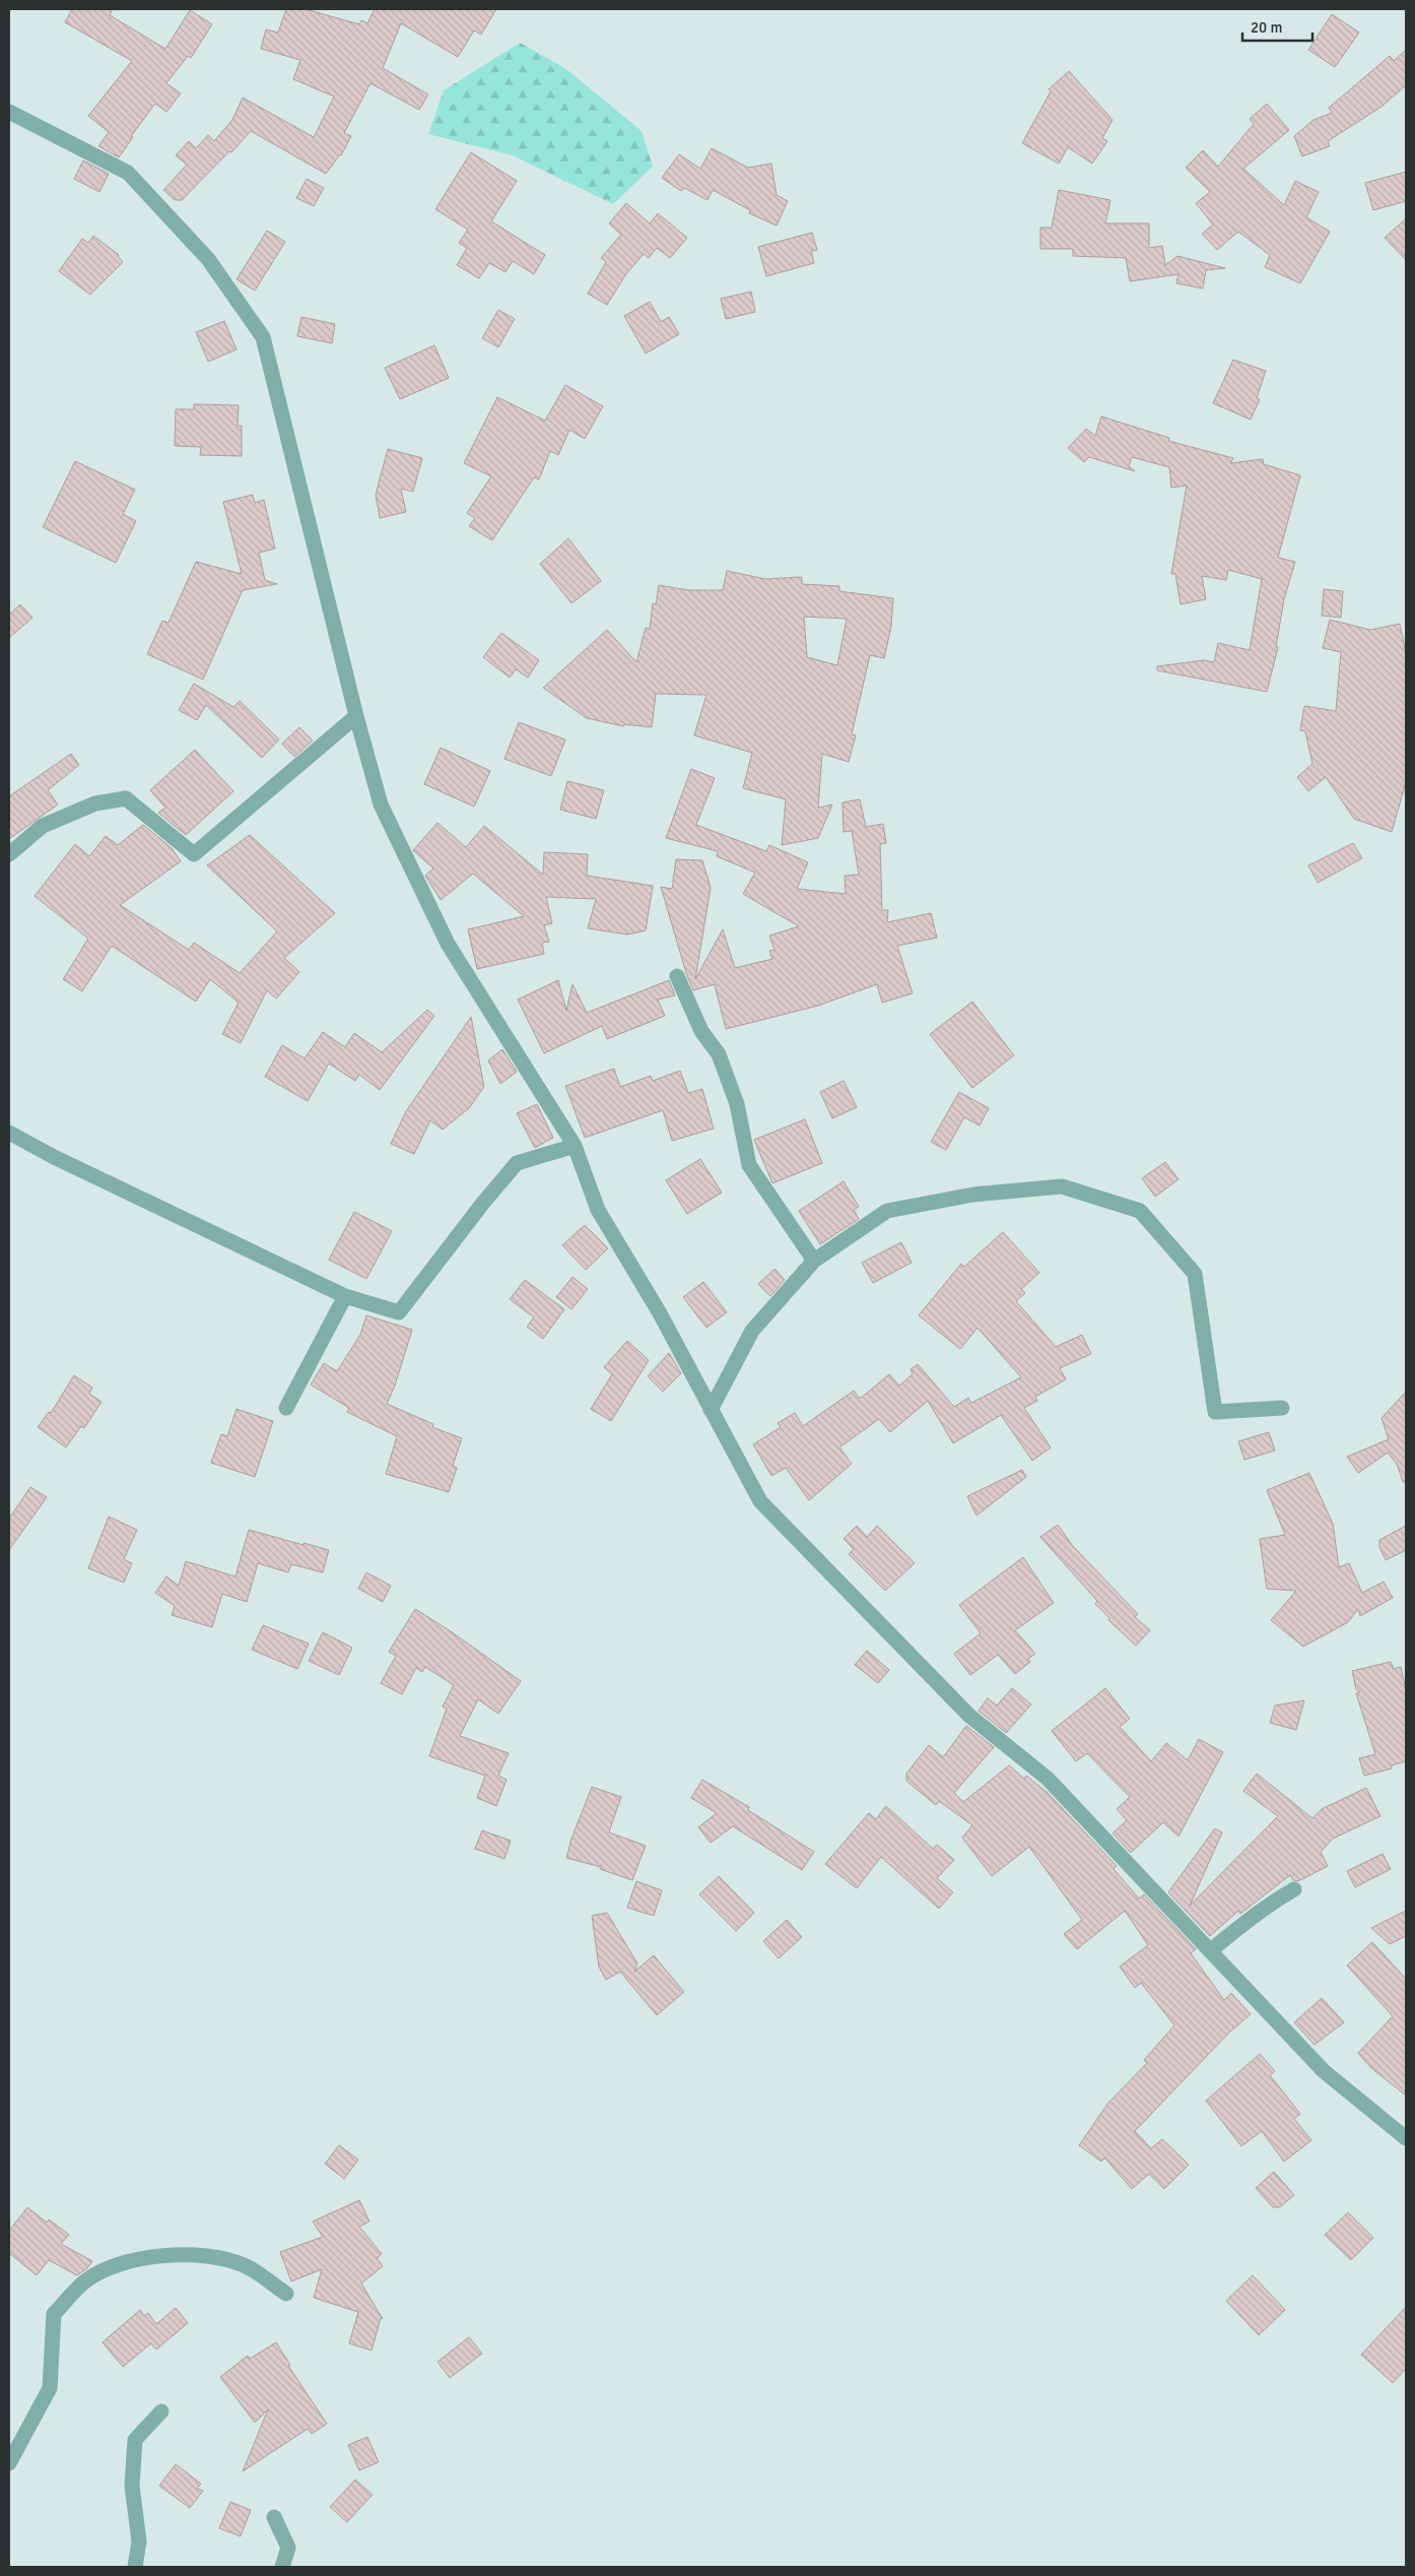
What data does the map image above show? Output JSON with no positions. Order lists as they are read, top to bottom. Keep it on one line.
{"scale_bar":"20 m"}
